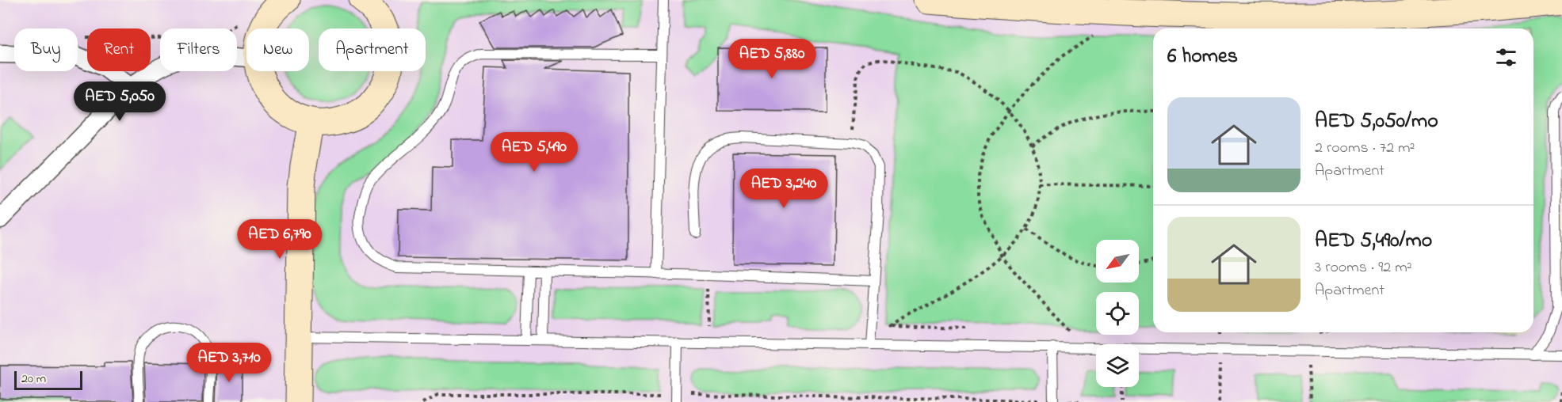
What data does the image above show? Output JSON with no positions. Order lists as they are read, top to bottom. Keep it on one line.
{"scale_bar":"20 m","north":"bottom left","page":{"chip":["Buy","Rent","Filters","New","Apartment"],"heading":"6 homes","price":["AED 5,880","AED 5,050","AED 5,490","AED 3,240","AED 6,790","AED 3,710"],"list":[{"name":"AED 5,050/mo","note":"2 rooms · 72 m² · Apartment"},{"name":"AED 5,490/mo","note":"3 rooms · 92 m² · Apartment"}],"scale":"20 m"}}
